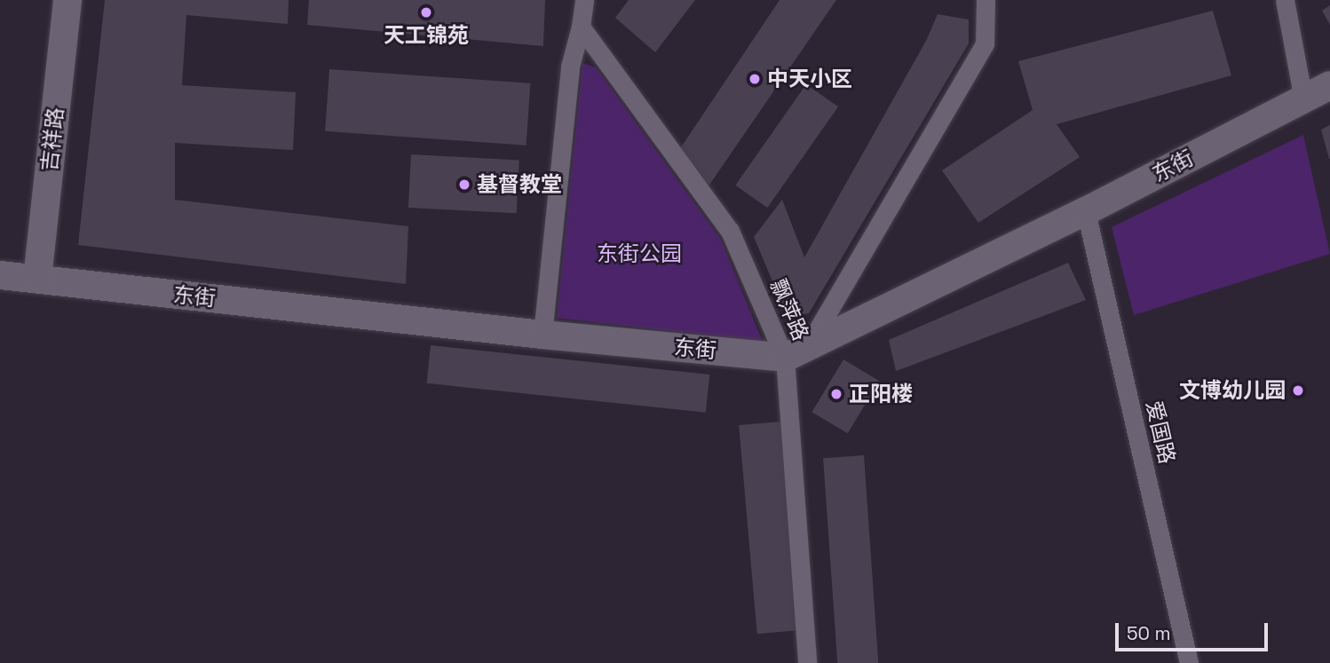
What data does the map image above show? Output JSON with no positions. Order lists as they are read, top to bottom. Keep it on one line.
{"streets":{"street":["吉祥路","东街","飘萍路","爱国路"]},"crossings":[["吉祥路","东街"],["东街","飘萍路"],["东街","爱国路"]],"parks":["东街公园"],"places":["天工锦苑","中天小区","基督教堂","文博幼儿园","正阳楼"],"scale_bar":"50 m"}
